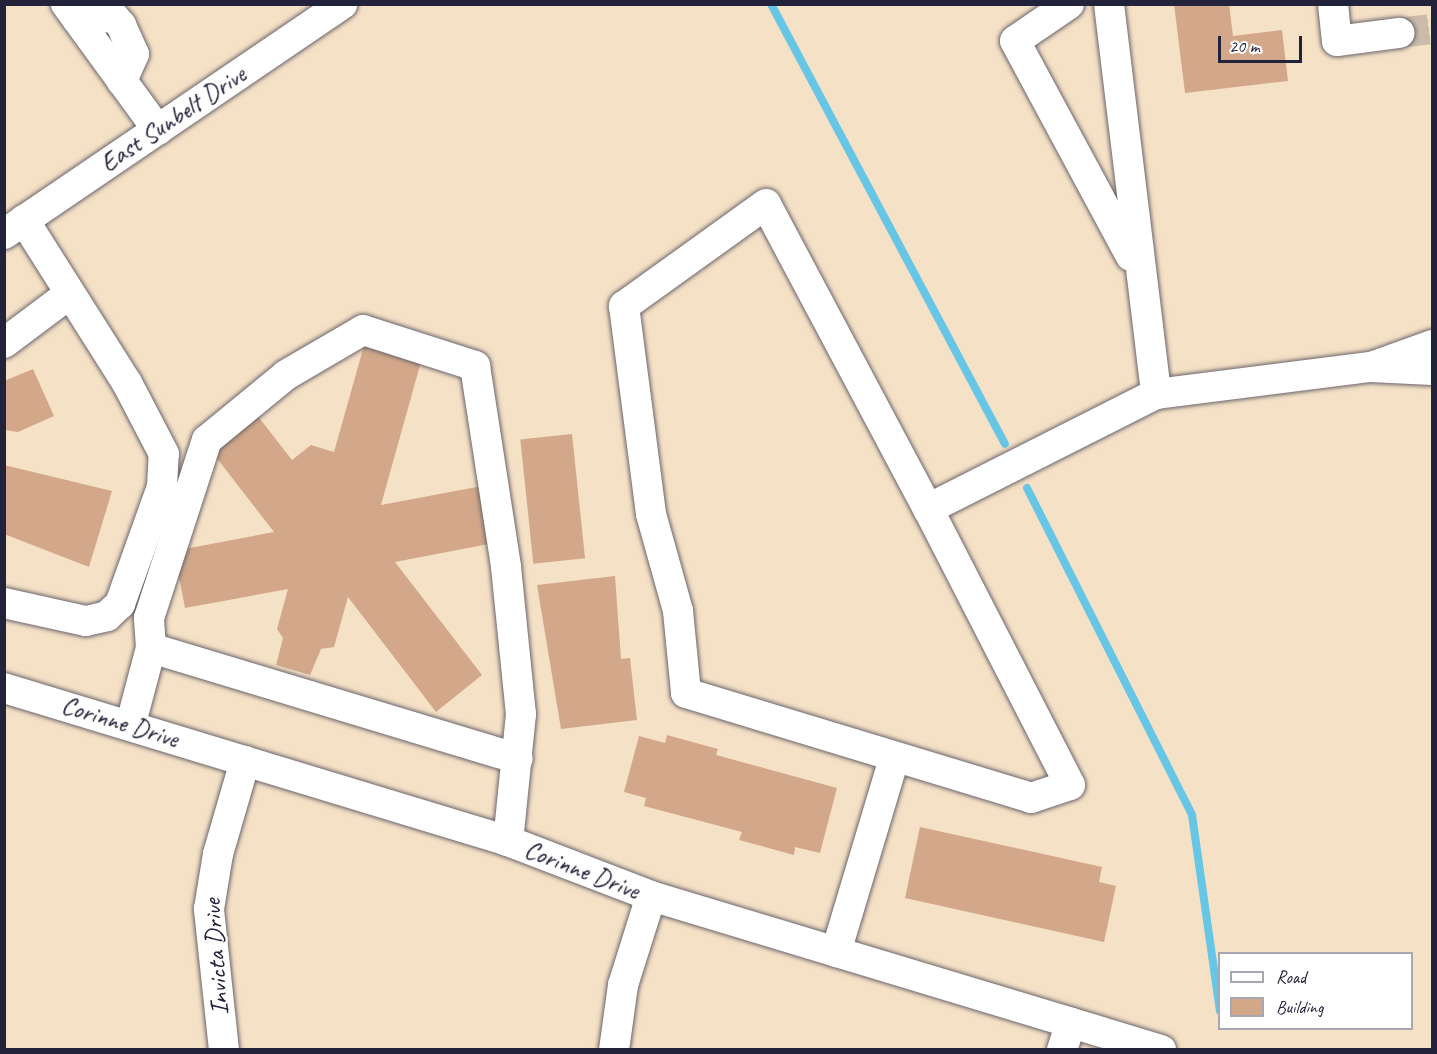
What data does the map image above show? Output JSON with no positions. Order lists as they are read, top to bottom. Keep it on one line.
{"streets":{"street":["East Sunbelt Drive","Corinne Drive","Invicta Drive"]},"crossings":[["Corinne Drive","Invicta Drive"]],"legend":["Road","Building"],"scale_bar":"20 m"}
